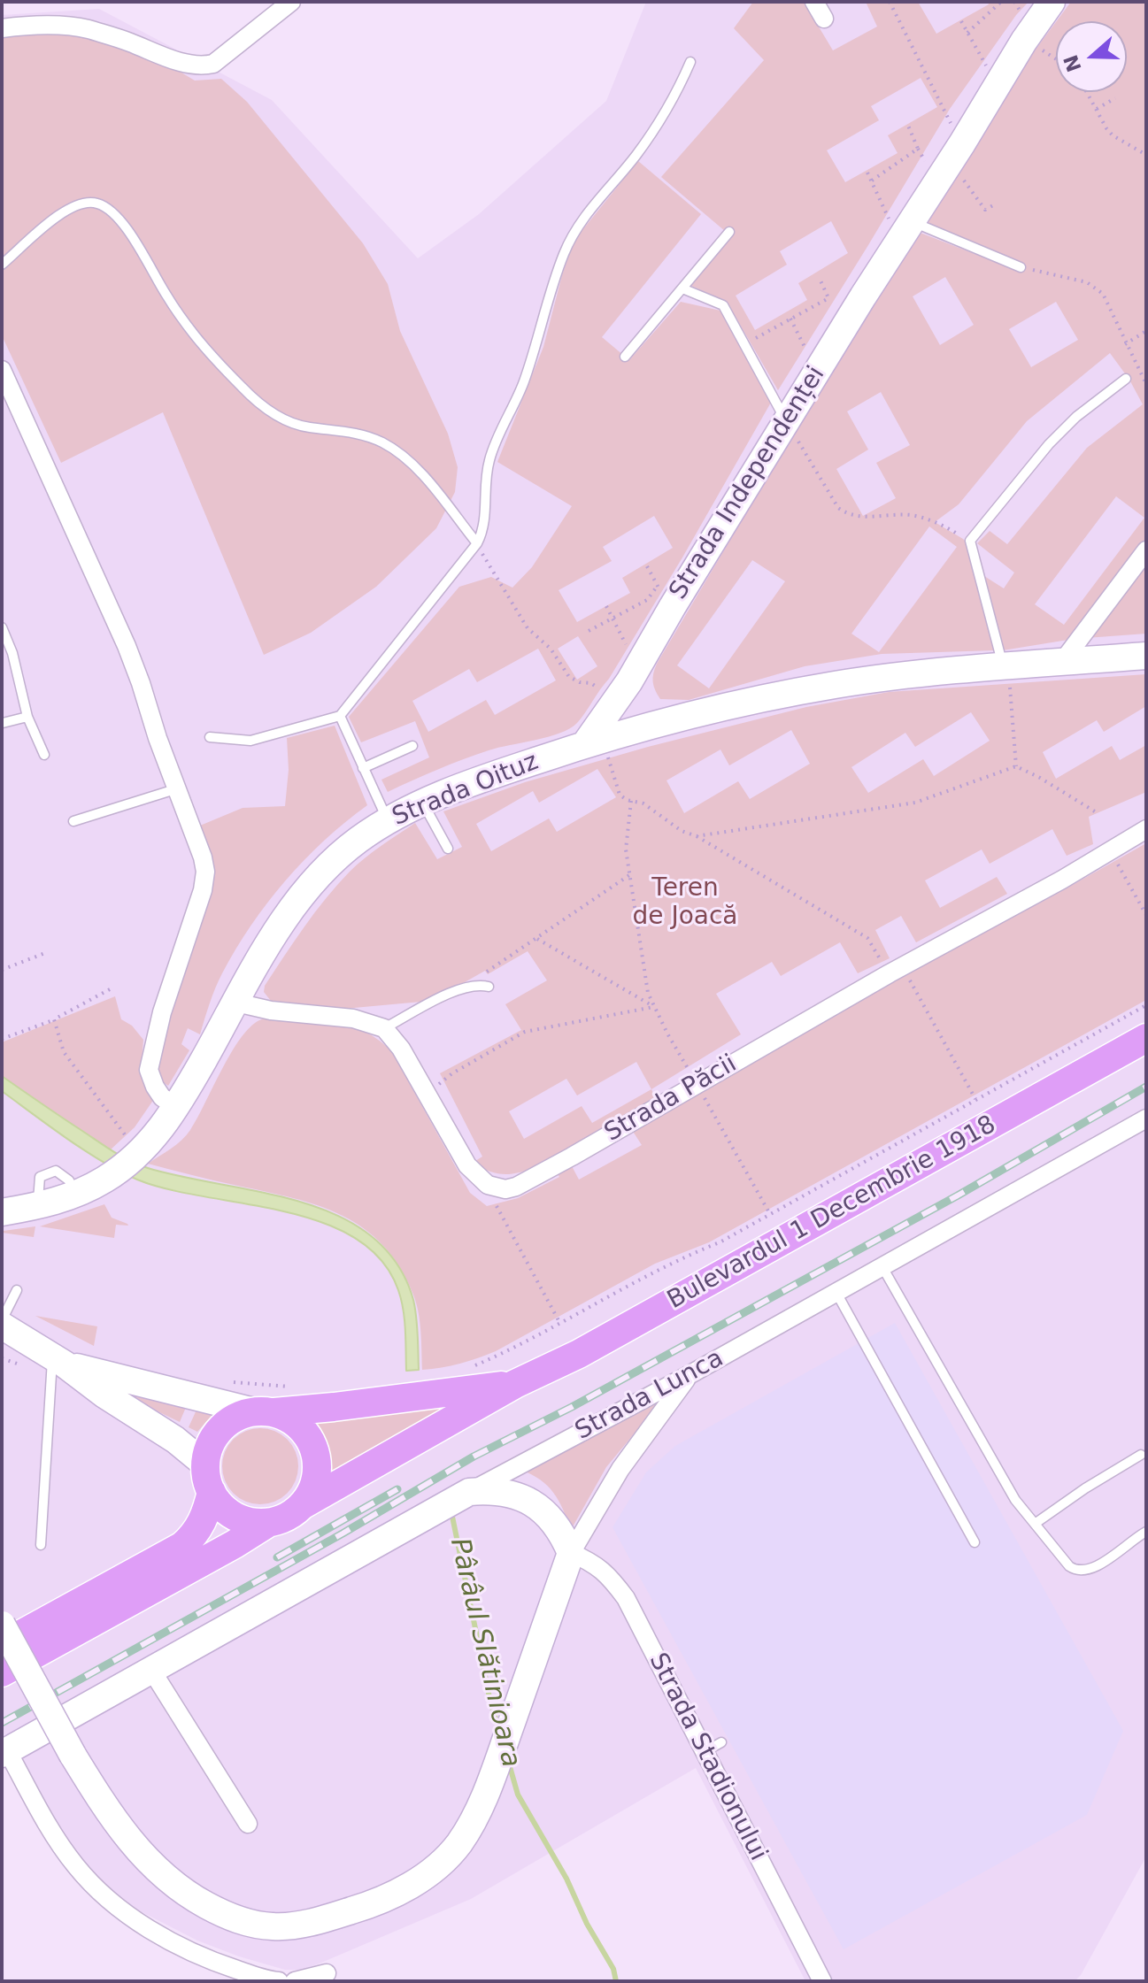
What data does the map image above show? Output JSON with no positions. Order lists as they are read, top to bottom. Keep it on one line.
{"streets":{"main road":["Bulevardul 1 Decembrie 1918"],"street":["Strada Independenței","Strada Oituz","Strada Păcii","Strada Lunca","Strada Stadionului"]},"crossings":[["Strada Independenței","Strada Oituz"]],"water":["Pârâul Slătinioara"],"parks":["Teren de Joacă"],"north":"left"}
